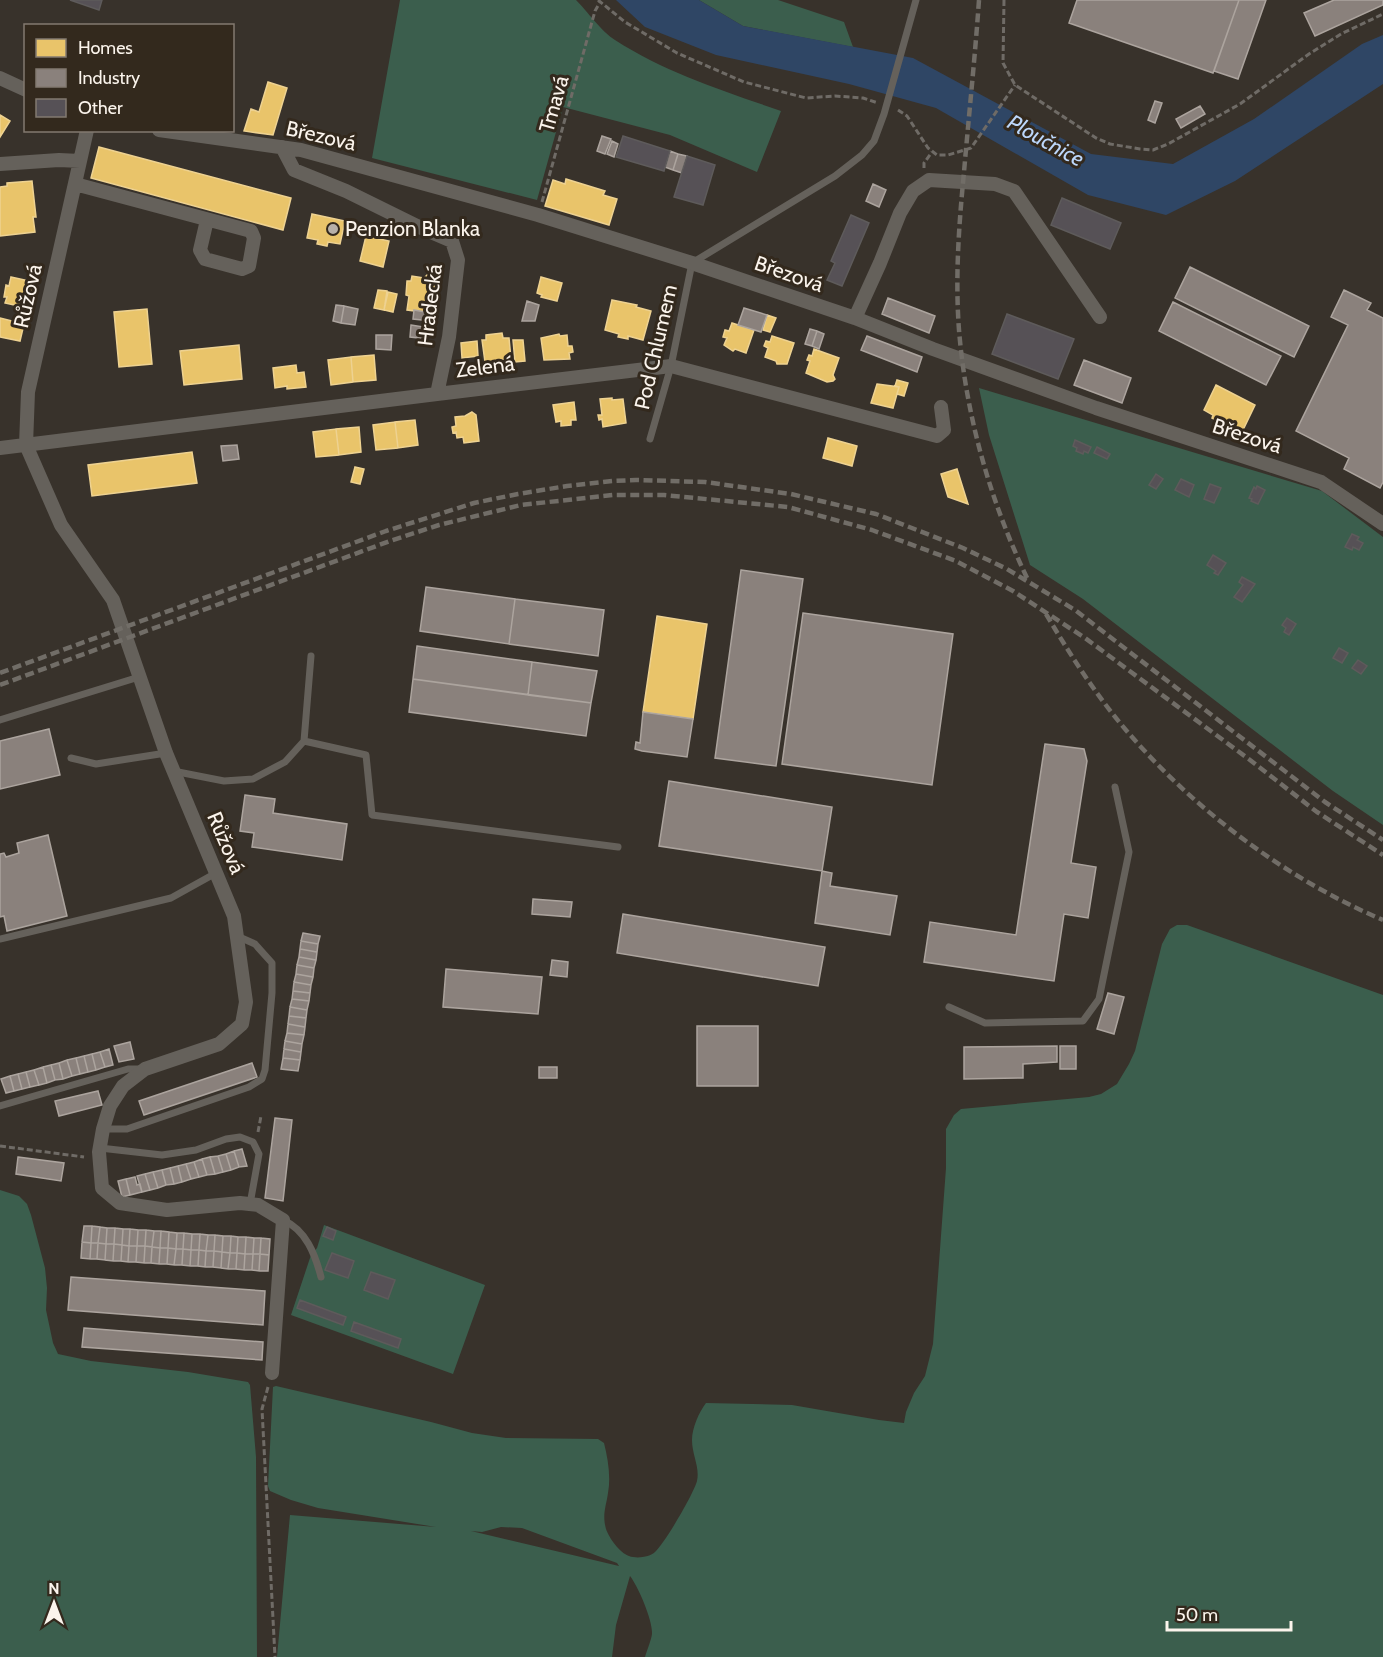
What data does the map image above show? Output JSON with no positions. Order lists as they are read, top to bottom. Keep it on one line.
{"streets":{"street":["Březová","Růžová","Hradecká","Zelená"],"lane":["Pod Chlumem"],"path":["Tmavá"]},"crossings":[["Tmavá","Březová"],["Březová","Hradecká"],["Březová","Pod Chlumem"],["Růžová","Zelená"],["Hradecká","Zelená"],["Pod Chlumem","Zelená"]],"water":["Ploučnice"],"places":["Penzion Blanka"],"legend":["Homes","Industry","Other"],"scale_bar":"50 m","north":"top"}
